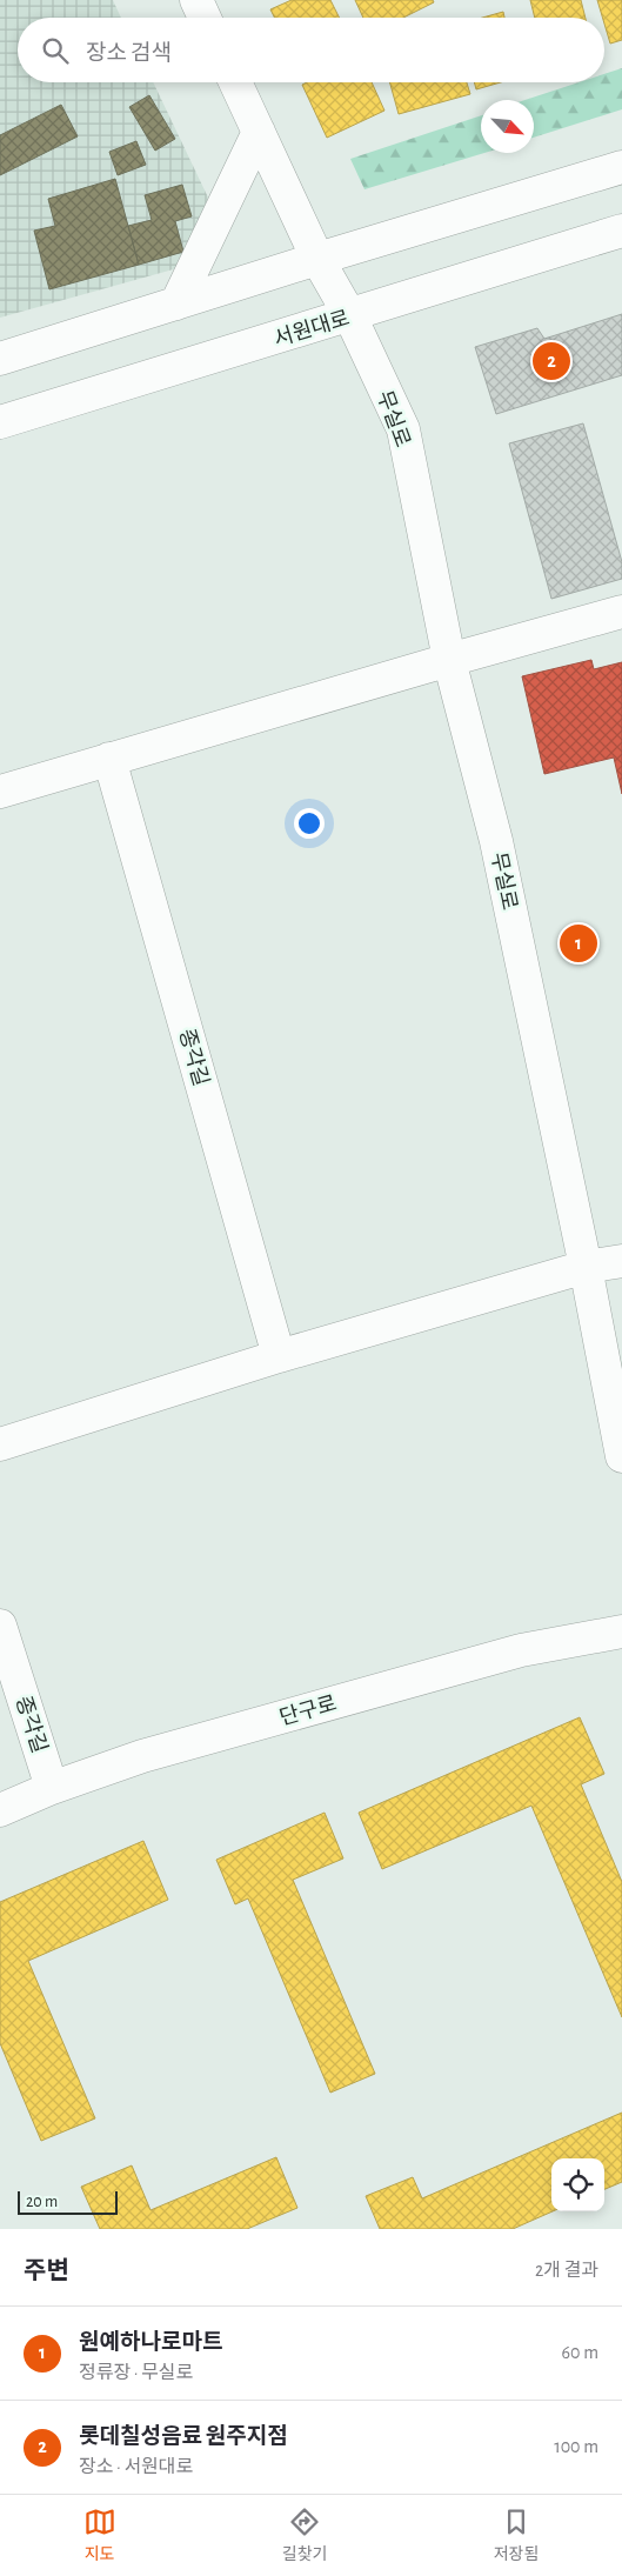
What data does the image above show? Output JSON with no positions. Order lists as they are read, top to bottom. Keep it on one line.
{"streets":{"street":["서원대로","무실로","종각길","단구로"]},"crossings":[["서원대로","무실로"],["종각길","단구로"]],"scale_bar":"20 m","north":"bottom right","page":{"search":"장소 검색","pins":["2","1"],"scale":"20 m","heading":["주변","2개 결과"],"list":[{"mark":"1","name":"원예하나로마트","note":"정류장 · 무실로","value":"60 m"},{"mark":"2","name":"롯데칠성음료 원주지점","note":"장소 · 서원대로","value":"100 m"}],"nav":["지도","길찾기","저장됨"]}}
